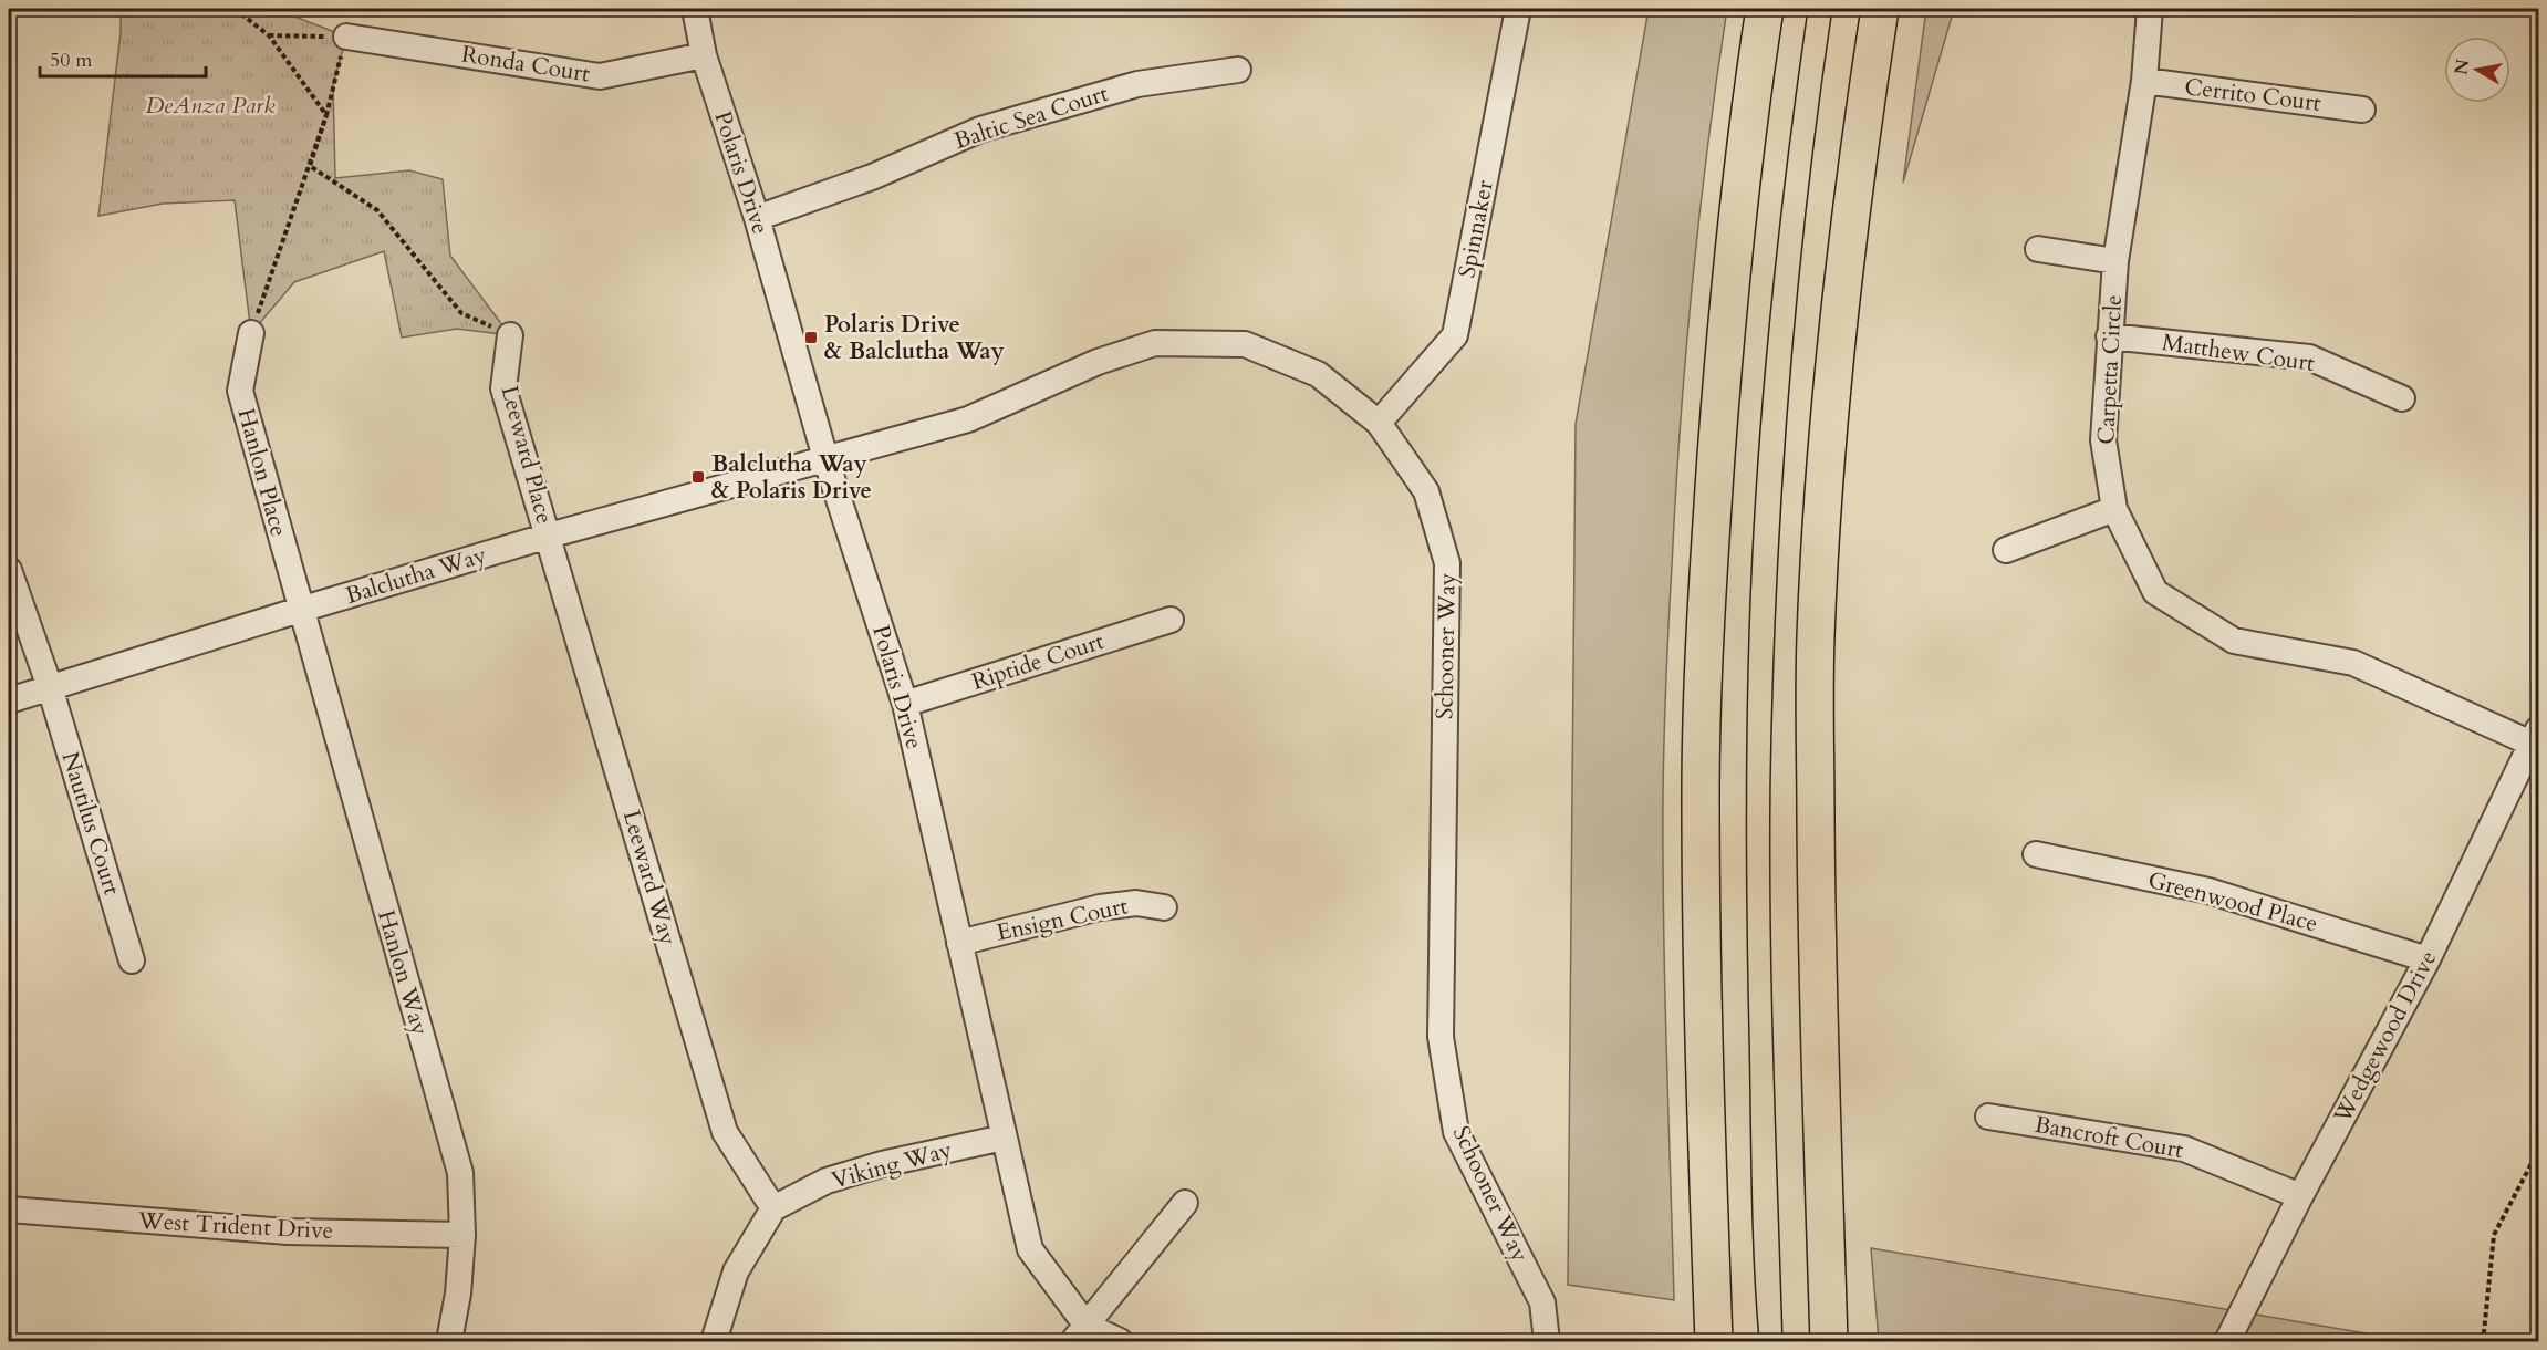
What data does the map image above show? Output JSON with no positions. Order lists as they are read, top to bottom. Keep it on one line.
{"streets":{"street":["Ronda Court","Cerrito Court","Baltic Sea Court","Polaris Drive","Spinnaker","Matthew Court","Carpetta Circle","Leeward Place","Hanlon Place","Balclutha Way","Schooner Way","Riptide Court","Nautilus Court","Leeward Way","Greenwood Place","Ensign Court","Hanlon Way","Wedgewood Drive","Bancroft Court","Viking Way","West Trident Drive"]},"crossings":[["Ronda Court","Polaris Drive"],["Cerrito Court","Carpetta Circle"],["Baltic Sea Court","Polaris Drive"],["Polaris Drive","Balclutha Way"],["Polaris Drive","Schooner Way"],["Polaris Drive","Riptide Court"],["Polaris Drive","Ensign Court"],["Polaris Drive","Viking Way"],["Spinnaker","Schooner Way"],["Matthew Court","Carpetta Circle"],["Carpetta Circle","Wedgewood Drive"],["Leeward Place","Balclutha Way"],["Leeward Place","Leeward Way"],["Hanlon Place","Balclutha Way"],["Hanlon Place","Hanlon Way"],["Balclutha Way","Schooner Way"],["Balclutha Way","Nautilus Court"],["Balclutha Way","Leeward Way"],["Balclutha Way","Hanlon Way"],["Leeward Way","Viking Way"],["Greenwood Place","Wedgewood Drive"],["Hanlon Way","West Trident Drive"],["Wedgewood Drive","Bancroft Court"]],"parks":["DeAnza Park"],"places":{"transit":["Polaris Drive & Balclutha Way","Balclutha Way & Polaris Drive"]},"scale_bar":"50 m","north":"left"}
